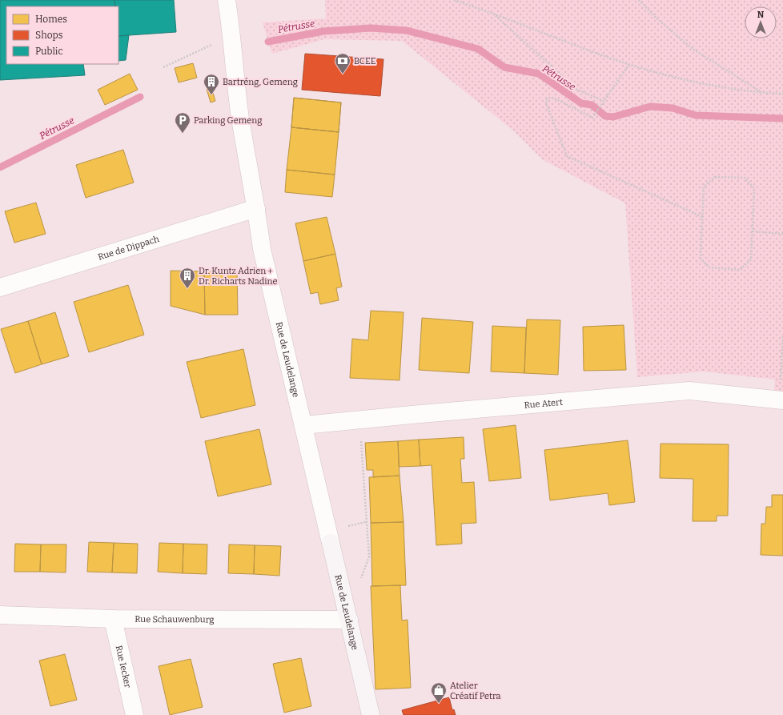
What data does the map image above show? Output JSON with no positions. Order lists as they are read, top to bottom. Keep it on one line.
{"streets":{"street":["Rue de Dippach","Rue de Leudelange","Rue Atert","Rue Schauwenburg","Rue Iecker"]},"crossings":[["Rue de Dippach","Rue de Leudelange"],["Rue de Leudelange","Rue Atert"],["Rue de Leudelange","Rue Schauwenburg"],["Rue Schauwenburg","Rue Iecker"]],"water":["Pétrusse"],"places":{"bank":["BCEE"],"building":["Bartréng, Gemeng","Dr. Kuntz Adrien + Dr. Richarts Nadine"],"parking":["Parking Gemeng"],"shop":["Atelier Créatif Petra"]},"legend":["Homes","Shops","Public"],"north":"top"}
